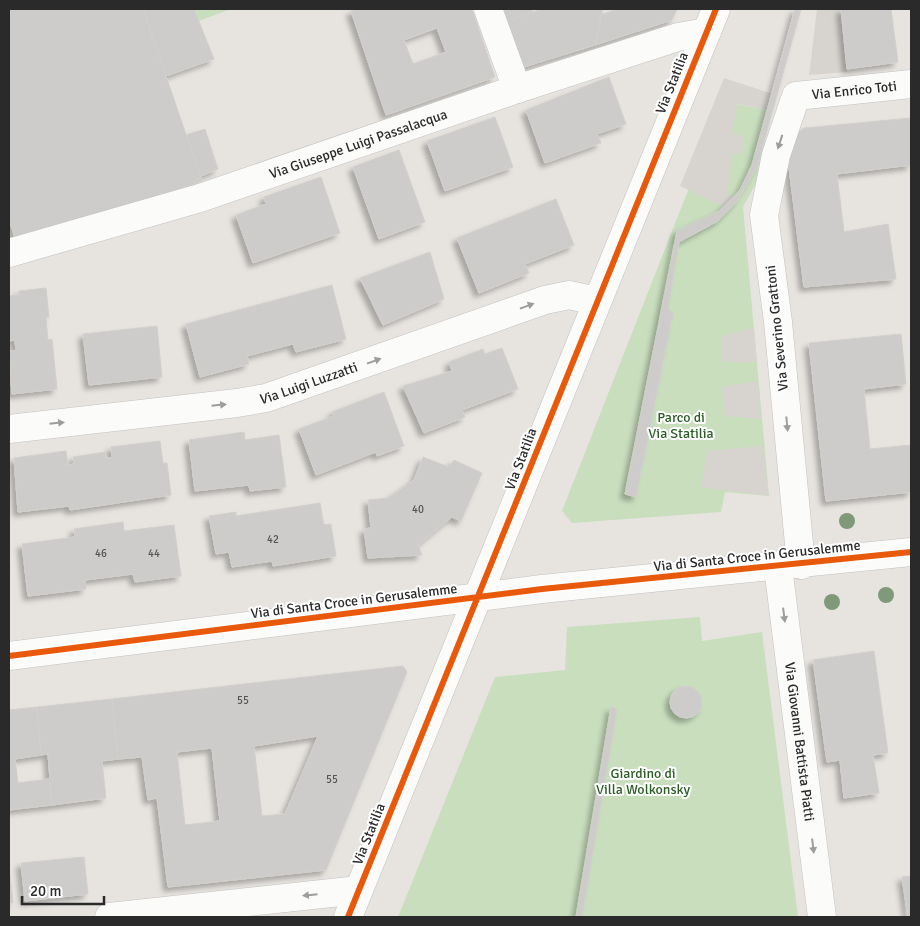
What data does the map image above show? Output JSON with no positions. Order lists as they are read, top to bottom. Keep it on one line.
{"streets":{"street":["Via Statilia","Via Enrico Toti","Via Giuseppe Luigi Passalacqua","Via Severino Grattoni","Via Luigi Luzzatti","Via di Santa Croce in Gerusalemme","Via Giovanni Battista Piatti"]},"crossings":[["Via Statilia","Via Giuseppe Luigi Passalacqua"],["Via Statilia","Via Luigi Luzzatti"],["Via Statilia","Via di Santa Croce in Gerusalemme"],["Via Enrico Toti","Via Severino Grattoni"],["Via Severino Grattoni","Via di Santa Croce in Gerusalemme"],["Via Severino Grattoni","Via Giovanni Battista Piatti"],["Via di Santa Croce in Gerusalemme","Via Giovanni Battista Piatti"]],"one_way":["Via Severino Grattoni","Via Luigi Luzzatti","Via Giovanni Battista Piatti"],"parks":["Parco di Via Statilia","Giardino di Villa Wolkonsky"],"house_numbers":["40","42","46","44","55","55"],"scale_bar":"20 m"}
